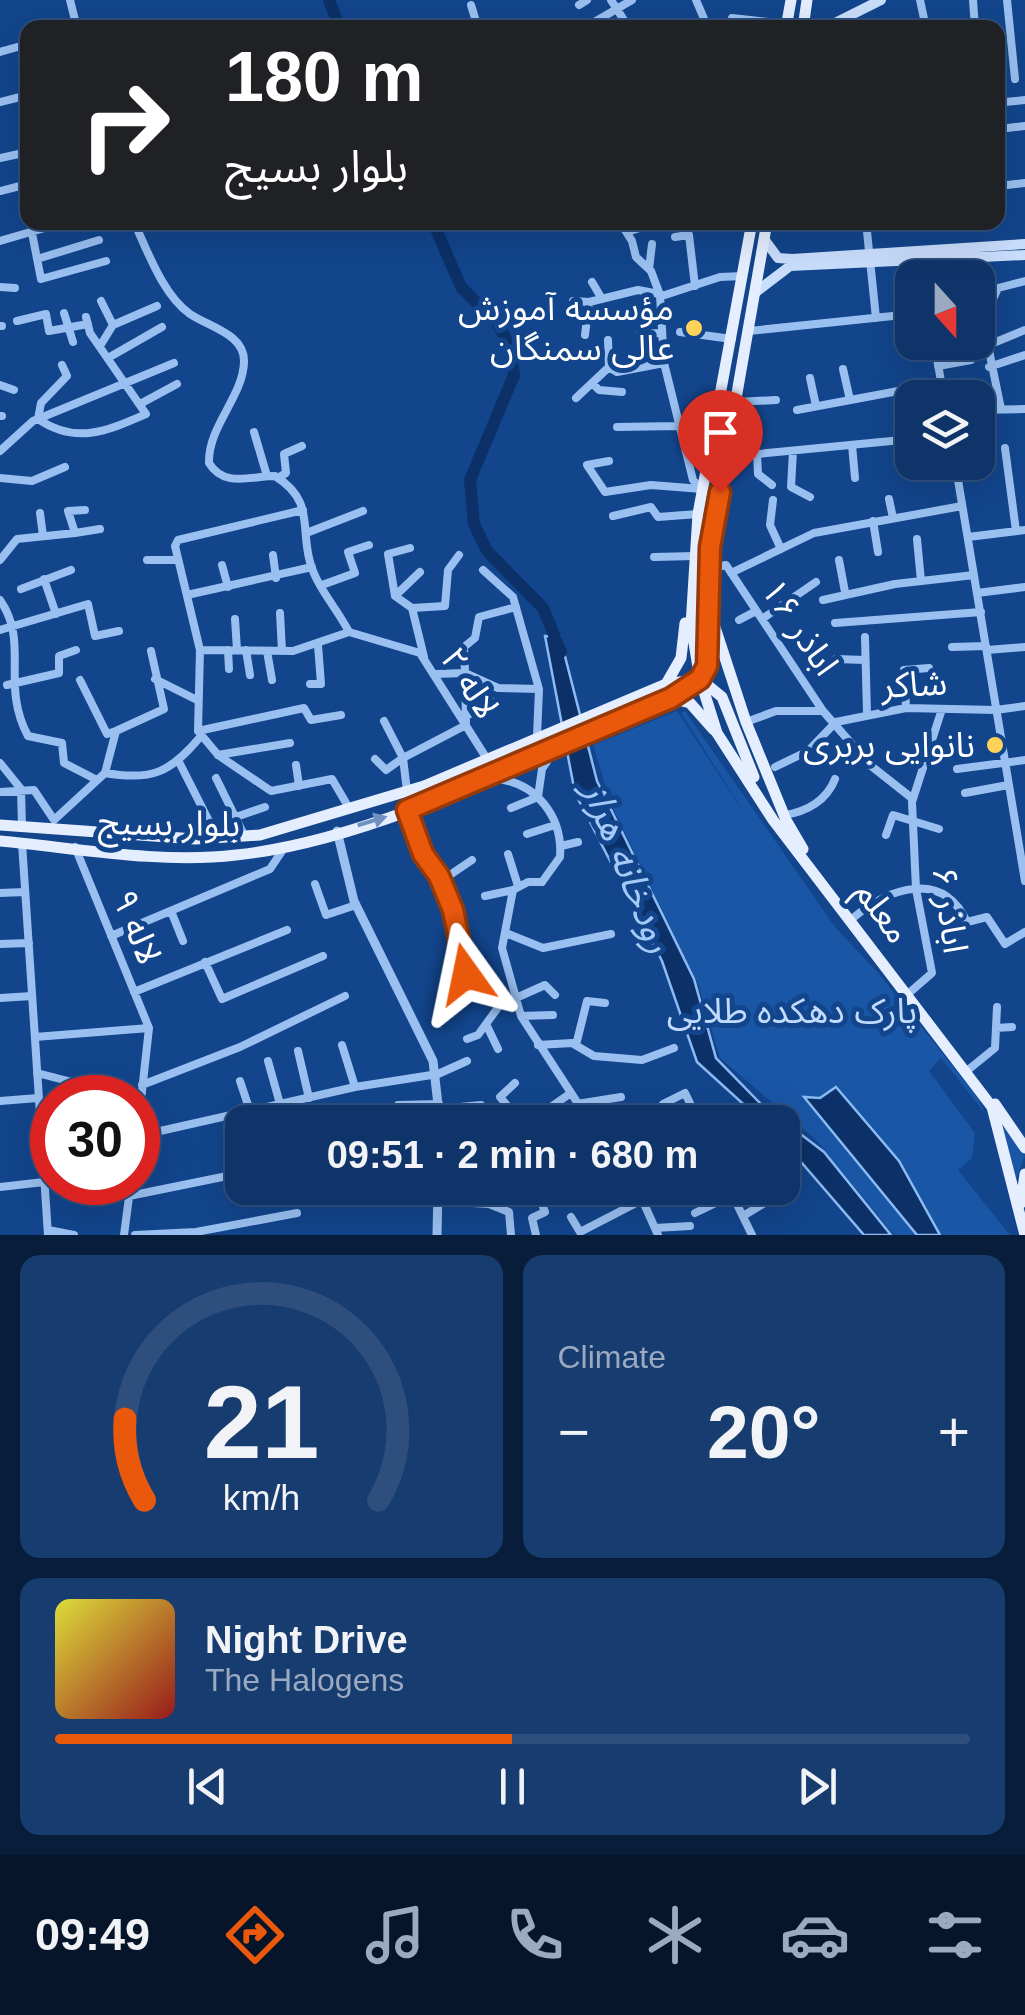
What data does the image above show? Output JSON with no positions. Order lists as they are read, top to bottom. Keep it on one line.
{"streets":{"main road":["بلوار بسیج","معلم"],"street":["اباذر ۱۶","لاله ۲","شاکر","اباذر ۶","لاله ۹"]},"crossings":[["اباذر ۱۶","شاکر"],["اباذر ۱۶","اباذر ۶"],["لاله ۲","بلوار بسیج"],["شاکر","اباذر ۶"],["بلوار بسیج","لاله ۹"],["اباذر ۶","معلم"]],"water":["رودخانه هراز"],"parks":["پارک دهکده طلایی"],"places":["مؤسسه آموزش عالی سمنگان","نانوایی بربری"],"north":"bottom","page":{"turn":["180 m","بلوار بسیج"],"limit":"30","trip":"09:51 · 2 min · 680 m","tile":"Climate","heat":["−","20°","+"],"song":["Night Drive","The Halogens"],"tabs":"09:49","gauge":["21","km/h"]}}
